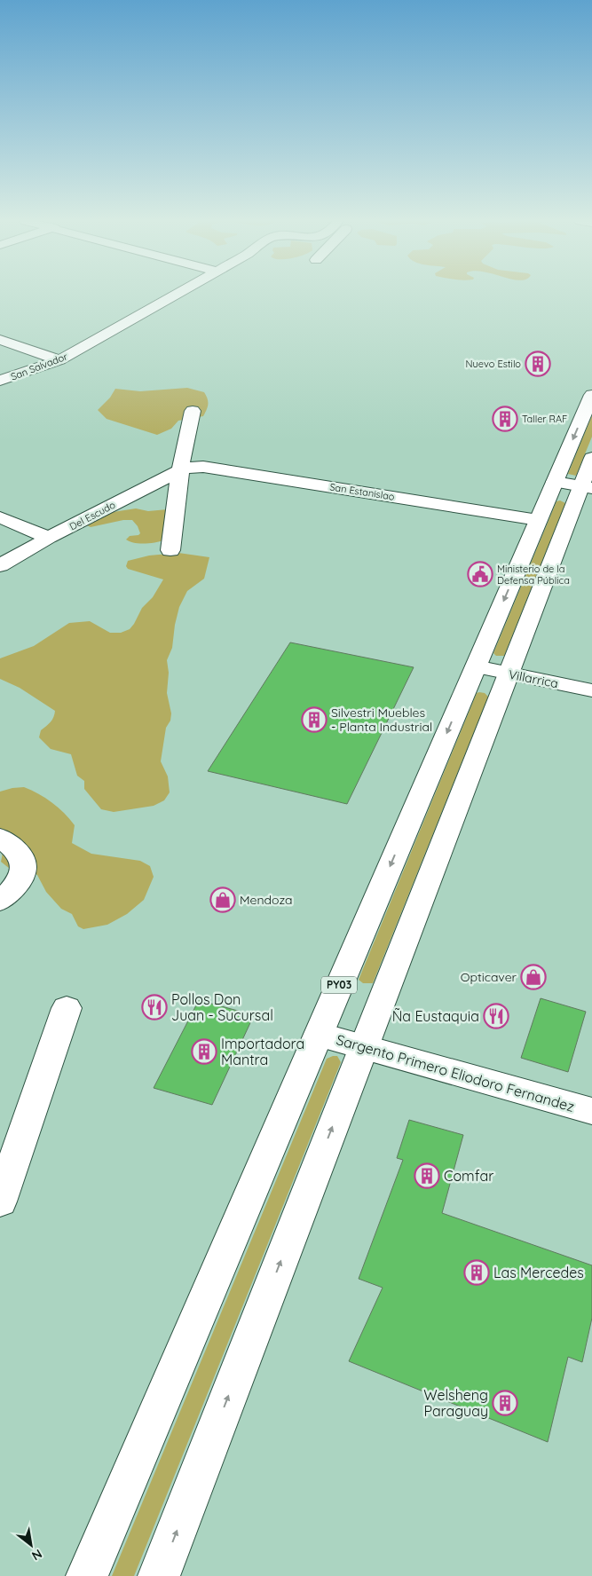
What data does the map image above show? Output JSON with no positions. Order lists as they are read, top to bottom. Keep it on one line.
{"streets":{"main road":["San Salvador","San Estanislao","Del Escudo","Villarrica","PY03","Sargento Primero Eliodoro Fernandez"]},"crossings":[["San Estanislao","Del Escudo"],["San Estanislao","PY03"],["Villarrica","PY03"],["PY03","Sargento Primero Eliodoro Fernandez"]],"places":{"building":["Nuevo Estilo","Taller RAF","Silvestri Muebles - Planta Industrial","Importadora Mantra","Comfar","Las Mercedes","Welsheng Paraguay"],"public building":["Ministerio de la Defensa Pública"],"shop":["Mendoza","Opticaver"],"restaurant":["Pollos Don Juan - Sucursal","Ña Eustaquia"]},"north":"bottom right"}
